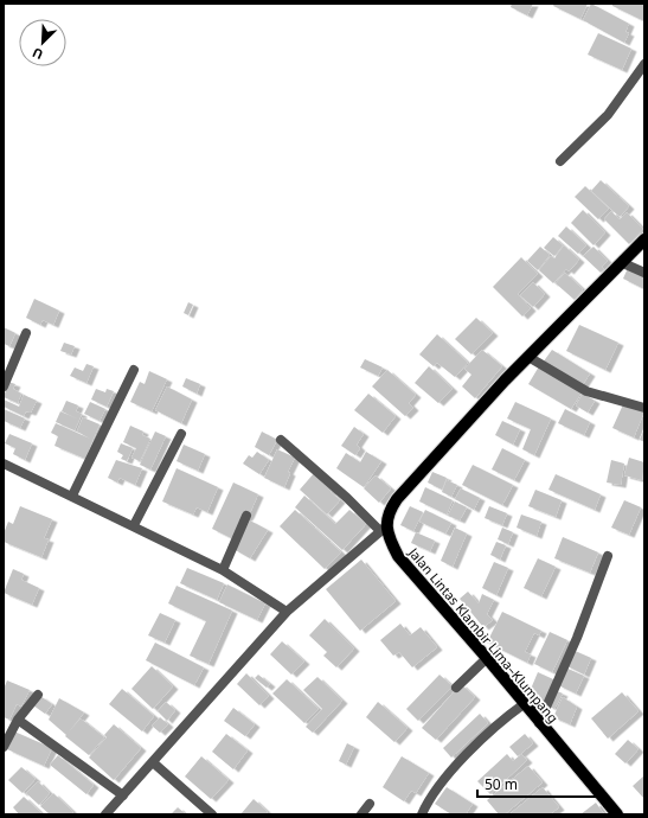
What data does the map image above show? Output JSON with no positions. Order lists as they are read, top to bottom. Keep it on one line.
{"streets":{"main road":["Jalan Lintas Klambir Lima–Klumpang"]},"scale_bar":"50 m","north":"bottom left"}
